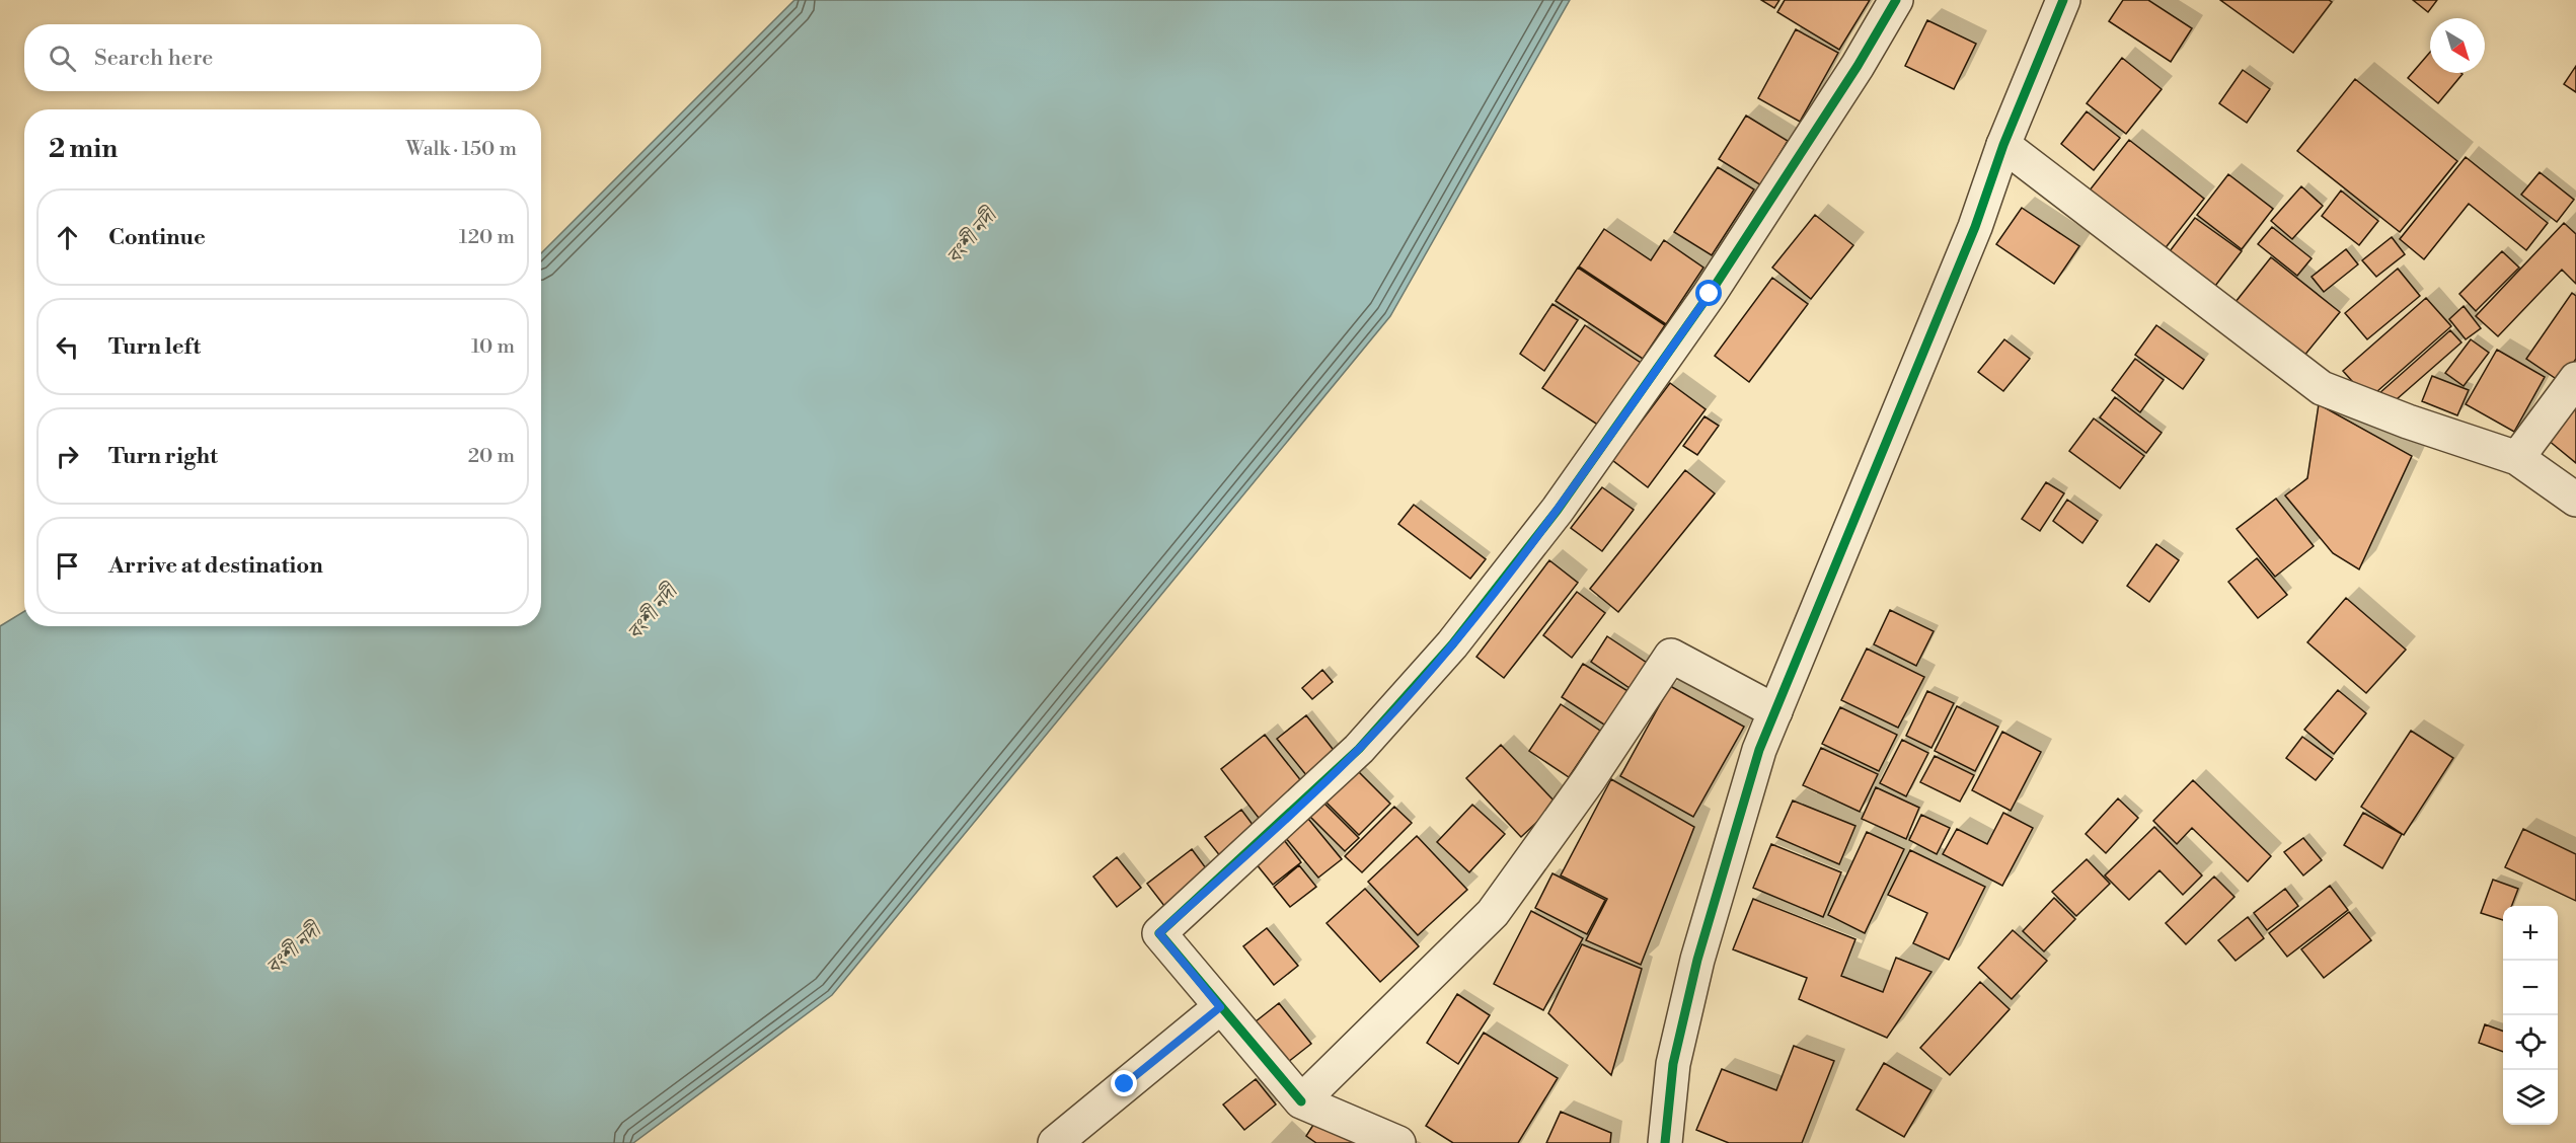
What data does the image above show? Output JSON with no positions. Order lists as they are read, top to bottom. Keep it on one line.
{"water":["বংশী নদী"],"north":"bottom right","page":{"search":"Search here","heading":["2 min","Walk · 150 m"],"list":[["Continue","120 m"],["Turn left","10 m"],["Turn right","20 m"],"Arrive at destination"],"map_buttons":["+","−"]}}
